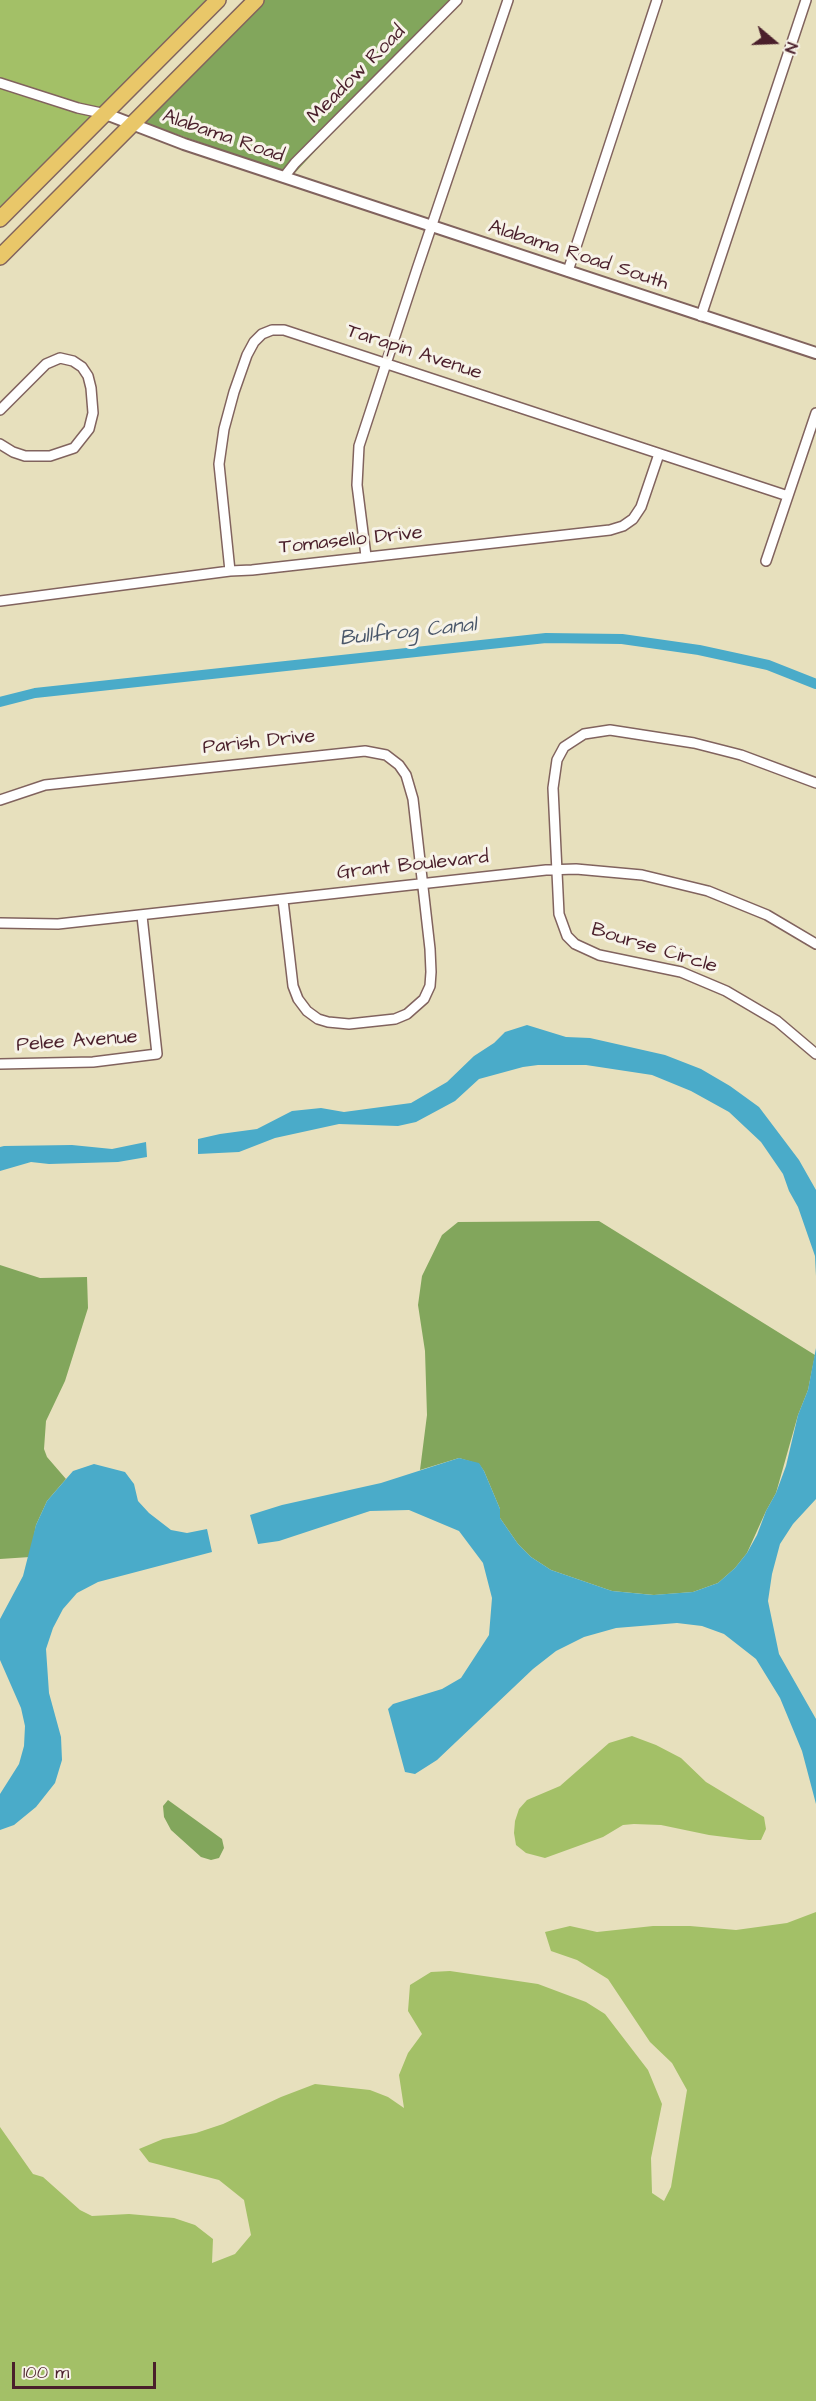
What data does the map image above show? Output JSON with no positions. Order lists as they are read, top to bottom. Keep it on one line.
{"streets":{"street":["Meadow Road","Alabama Road","Alabama Road South","Tarapin Avenue","Tomasello Drive","Parish Drive","Grant Boulevard","Bourse Circle","Pelee Avenue"]},"crossings":[["Meadow Road","Alabama Road"],["Alabama Road","Alabama Road South"],["Tarapin Avenue","Tomasello Drive"],["Parish Drive","Grant Boulevard"],["Grant Boulevard","Bourse Circle"],["Grant Boulevard","Pelee Avenue"]],"water":["Bullfrog Canal"],"scale_bar":"100 m","north":"right"}
